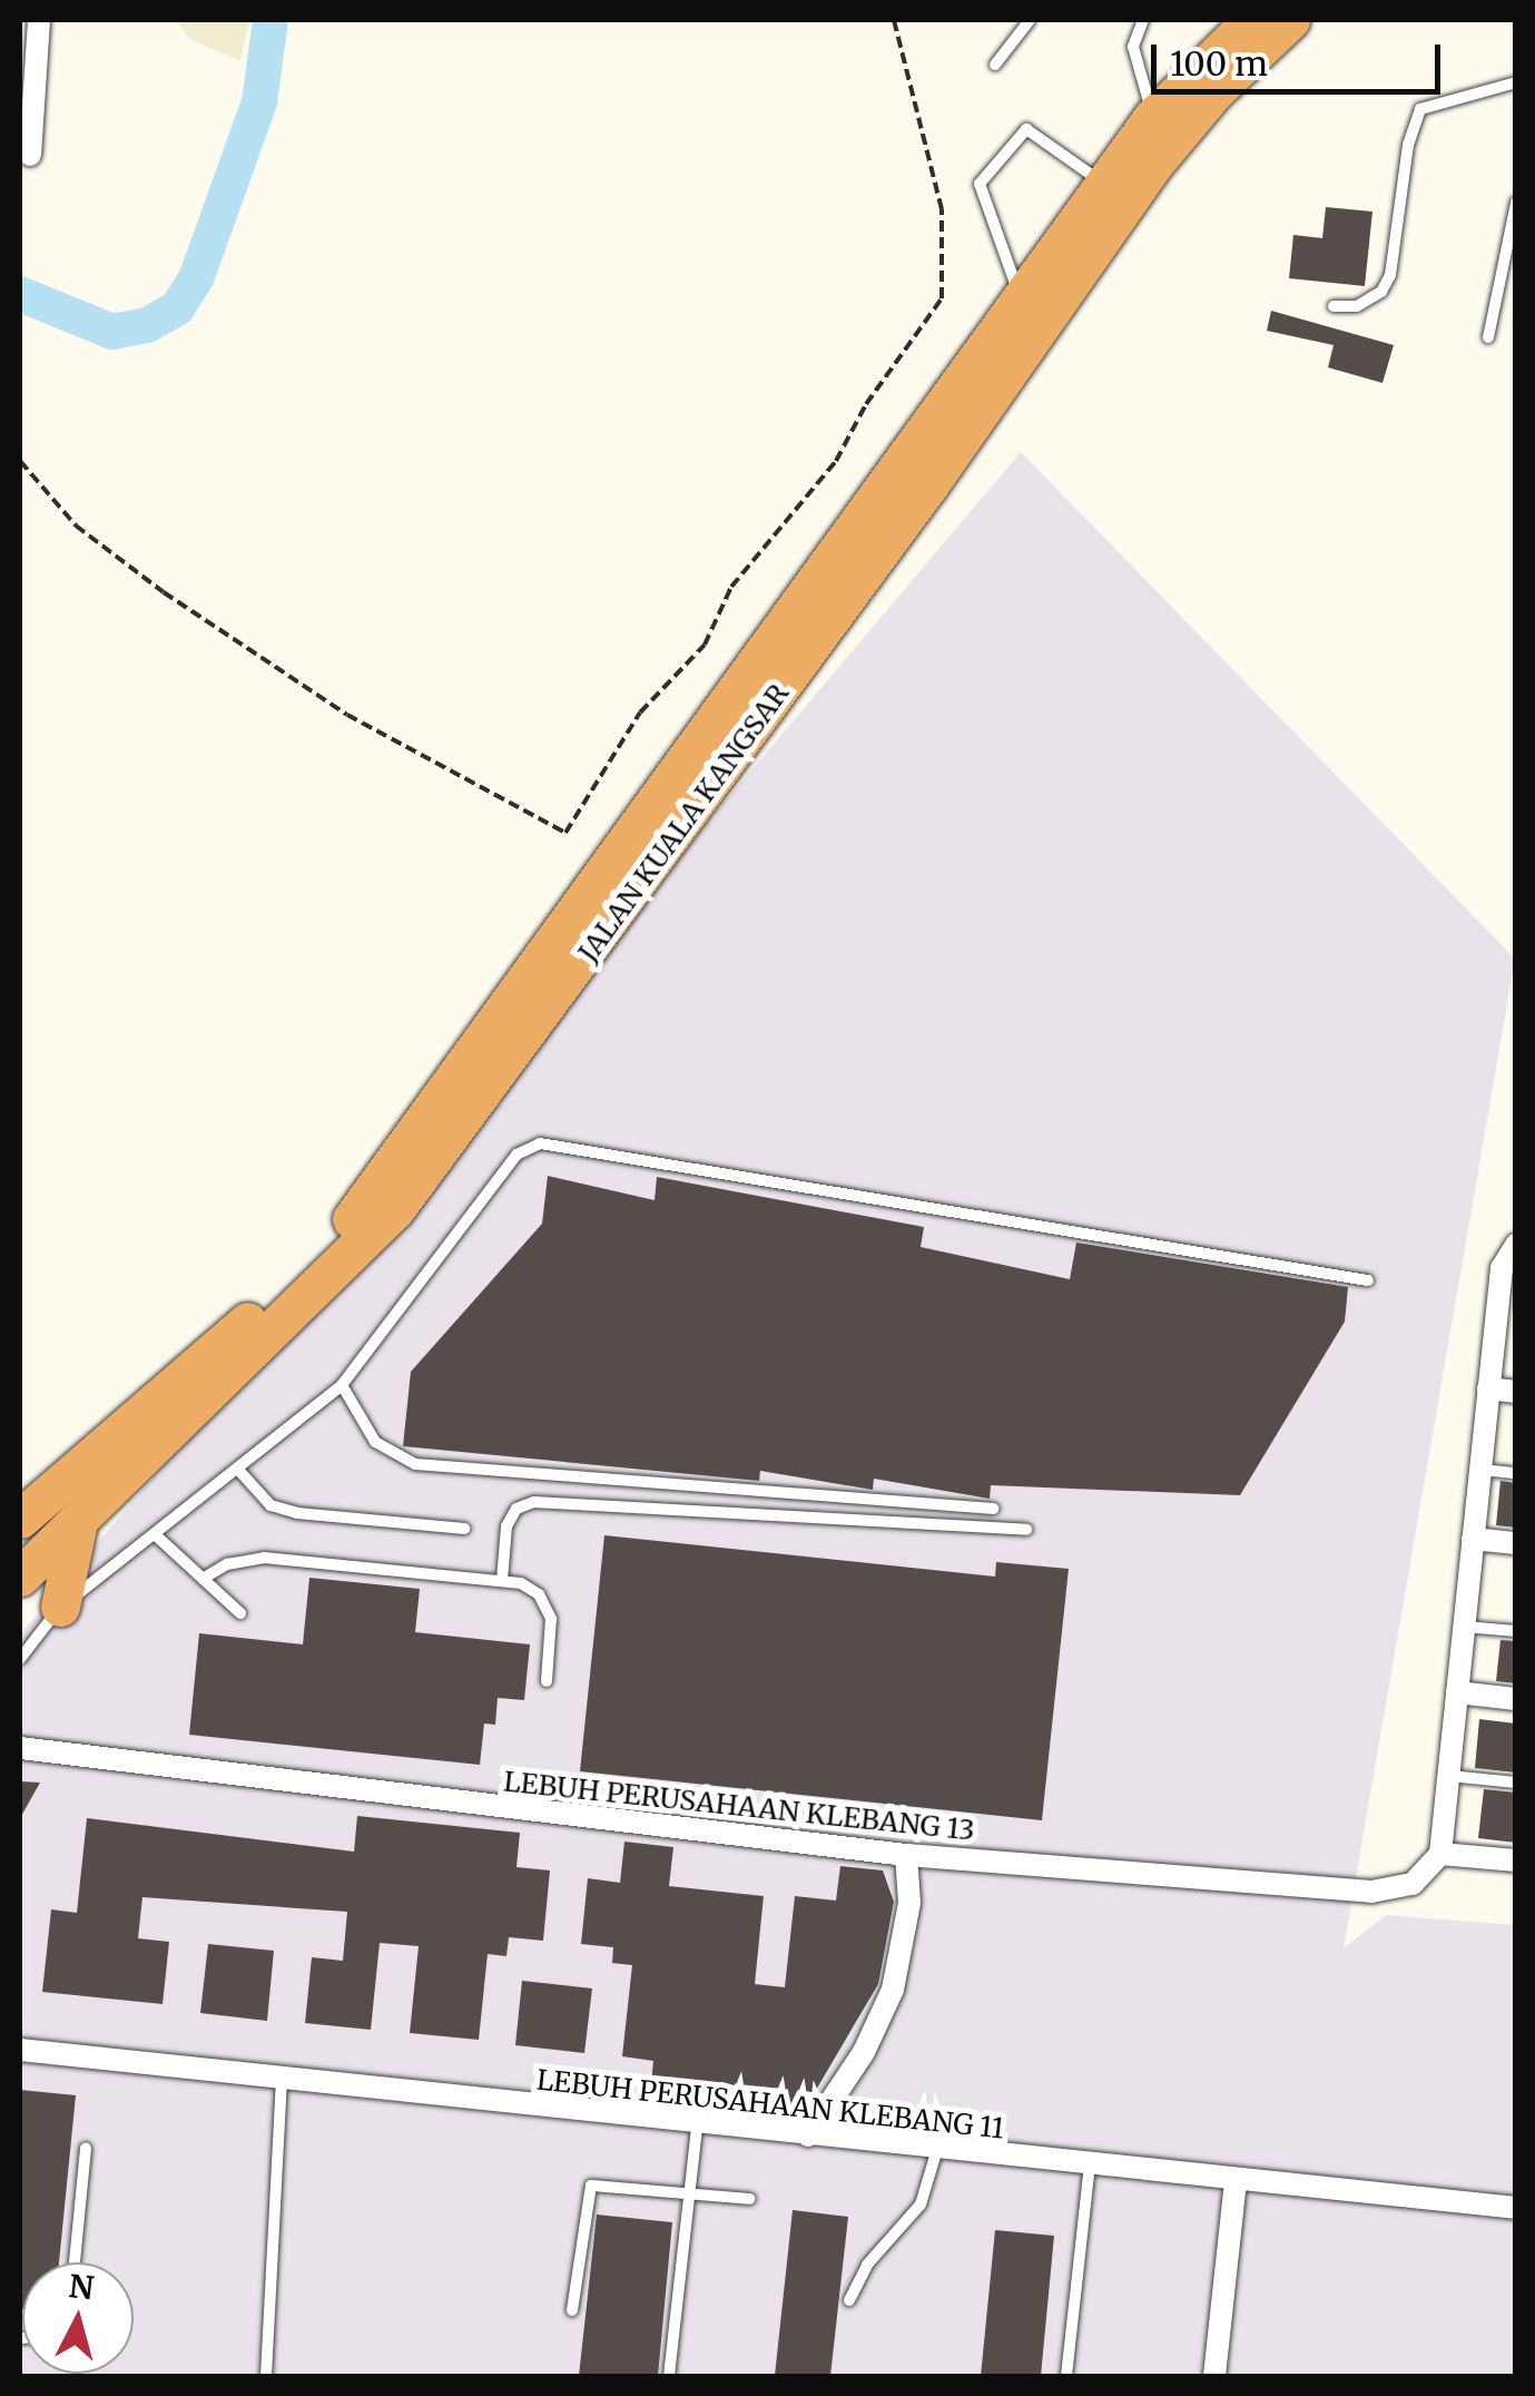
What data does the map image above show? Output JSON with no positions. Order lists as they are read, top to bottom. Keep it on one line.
{"streets":{"highway":["JALAN KUALA KANGSAR"],"street":["LEBUH PERUSAHAAN KLEBANG 13","LEBUH PERUSAHAAN KLEBANG 11"]},"scale_bar":"100 m","north":"top"}
